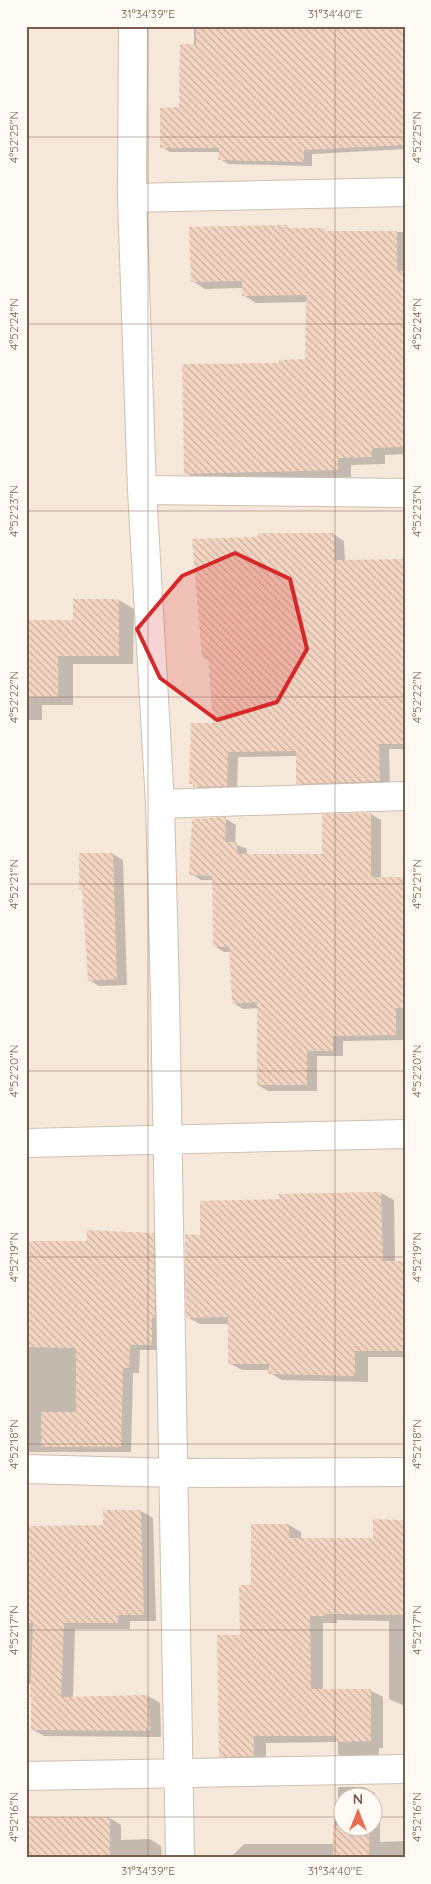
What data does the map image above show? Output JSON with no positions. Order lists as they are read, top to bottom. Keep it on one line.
{"north":"top","coordinates":["31°34'39\"E","31°34'40\"E","4°52'25\"N","4°52'24\"N","4°52'23\"N","4°52'22\"N","4°52'21\"N","4°52'20\"N","4°52'19\"N","4°52'18\"N","4°52'17\"N","4°52'16\"N"]}
